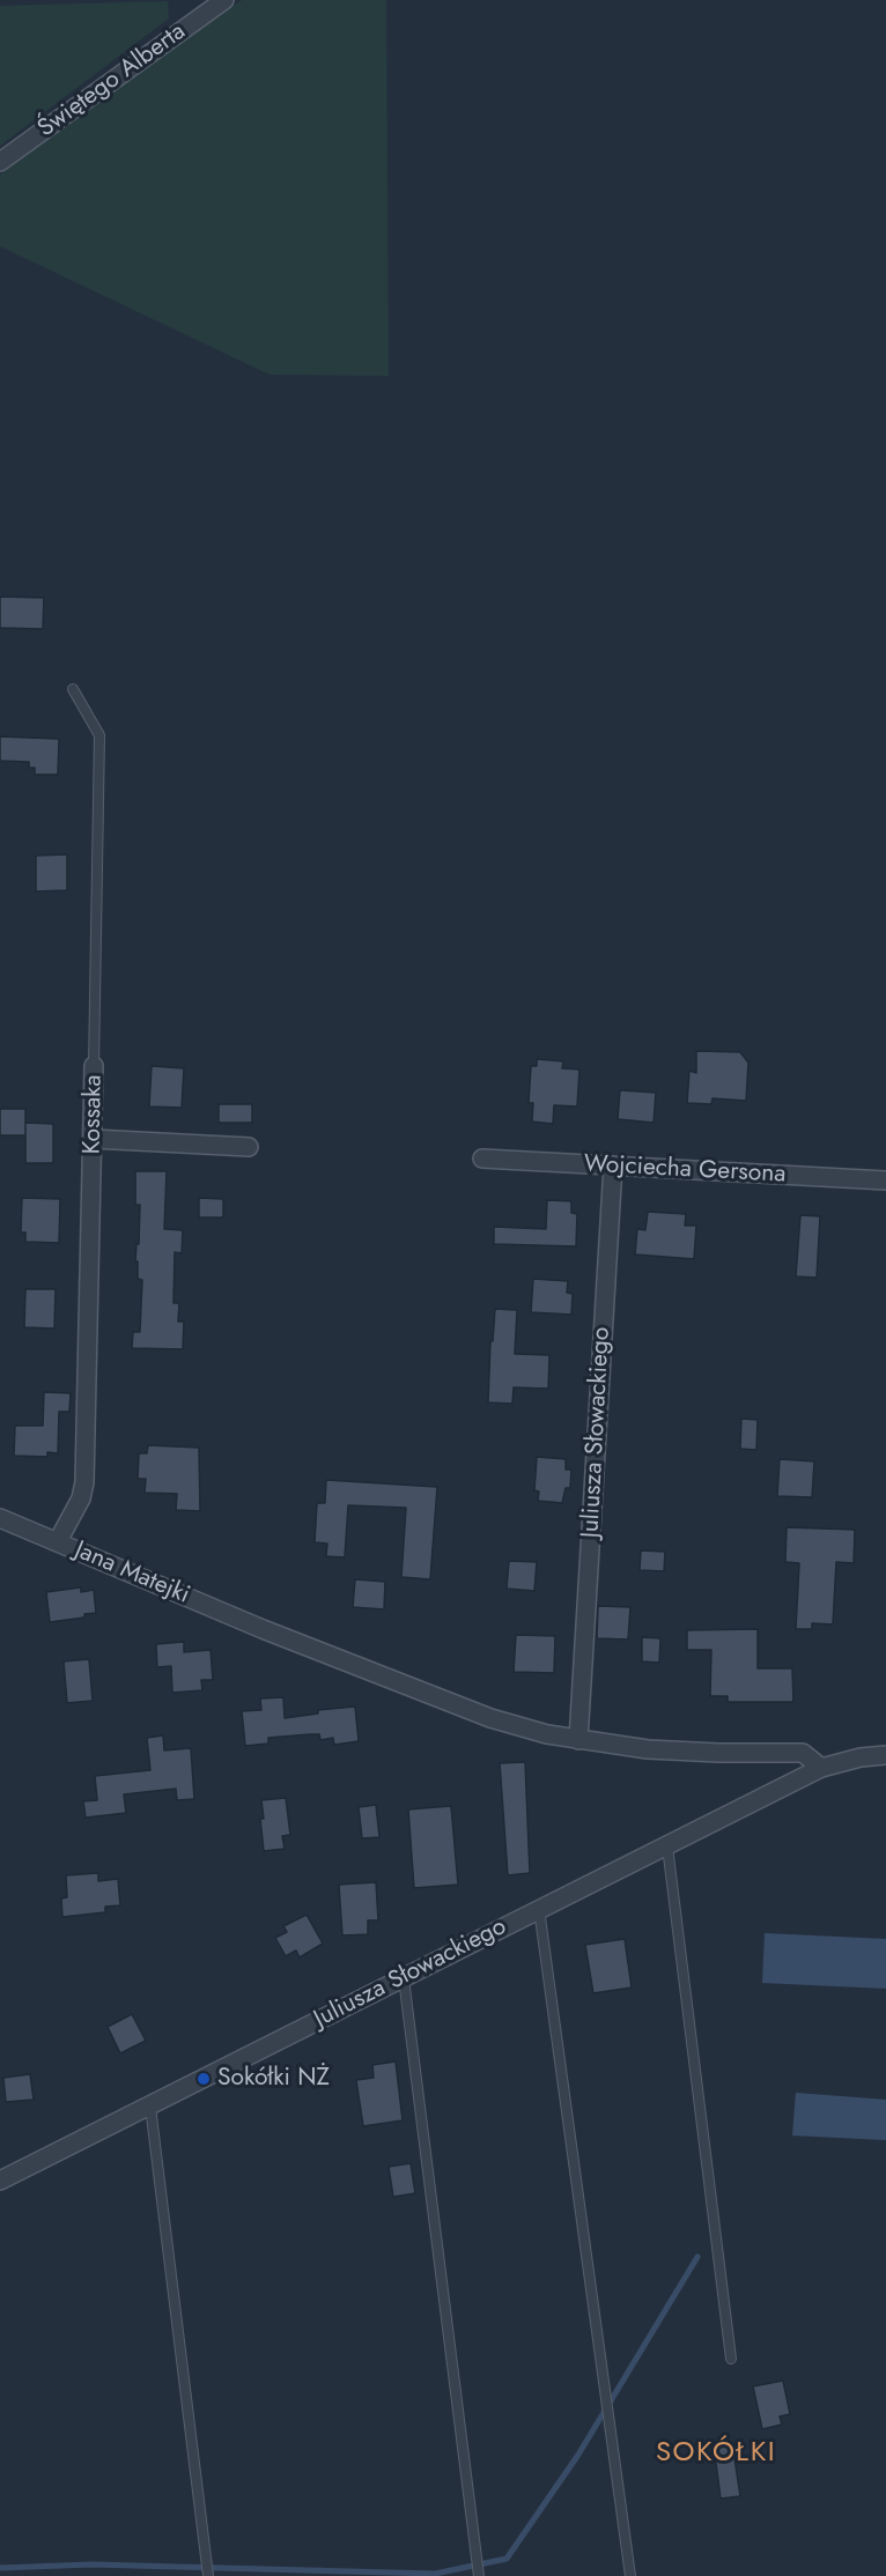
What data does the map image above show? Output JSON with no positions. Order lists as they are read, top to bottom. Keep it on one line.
{"streets":{"street":["Świętego Alberta","Kossaka","Wojciecha Gersona","Juliusza Słowackiego","Jana Matejki"]},"crossings":[["Kossaka","Jana Matejki"],["Wojciecha Gersona","Juliusza Słowackiego"],["Juliusza Słowackiego","Jana Matejki"]],"districts":["SOKÓŁKI"],"places":["Sokółki NŻ"]}
